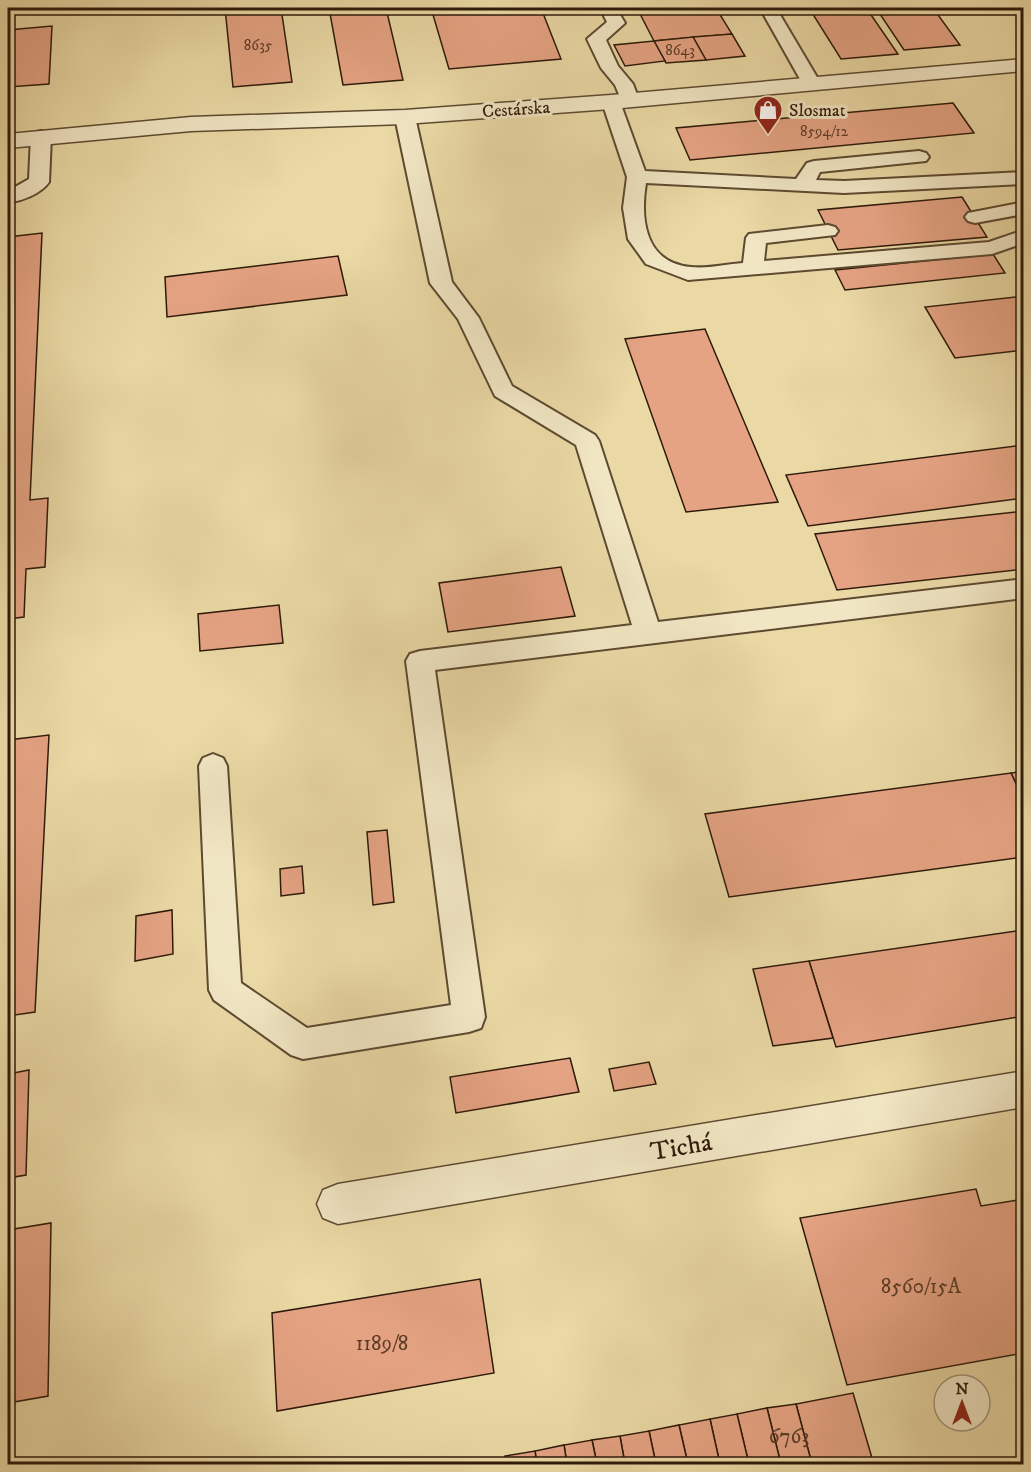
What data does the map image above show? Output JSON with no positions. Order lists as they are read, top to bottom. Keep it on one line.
{"streets":{"street":["Cestárska","Tichá"]},"places":{"shop":["Slosmat"]},"house_numbers":["8635","8643","8594/12","8560/15A","1189/8","6763"],"north":"top"}
